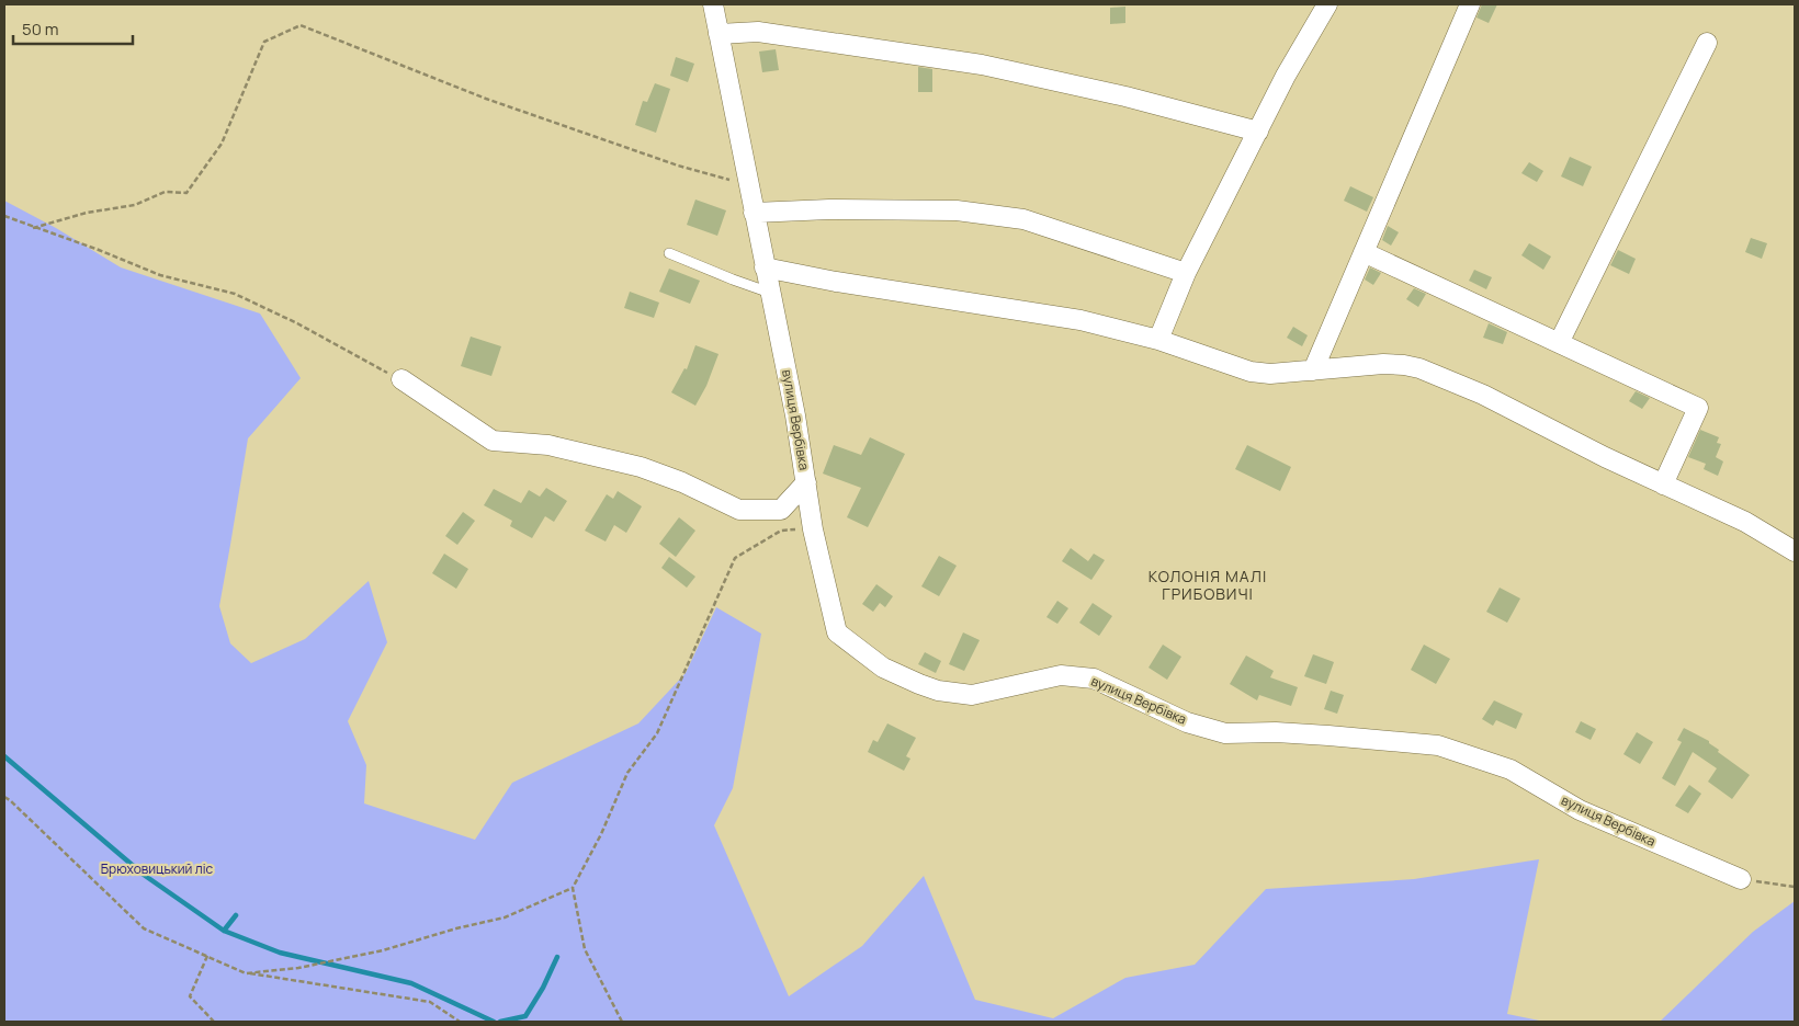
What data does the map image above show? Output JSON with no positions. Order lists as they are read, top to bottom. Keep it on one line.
{"streets":{"street":["вулиця Вербівка"]},"districts":["КОЛОНІЯ МАЛІ ГРИБОВИЧІ"],"parks":["Брюховицький ліс"],"scale_bar":"50 m"}
